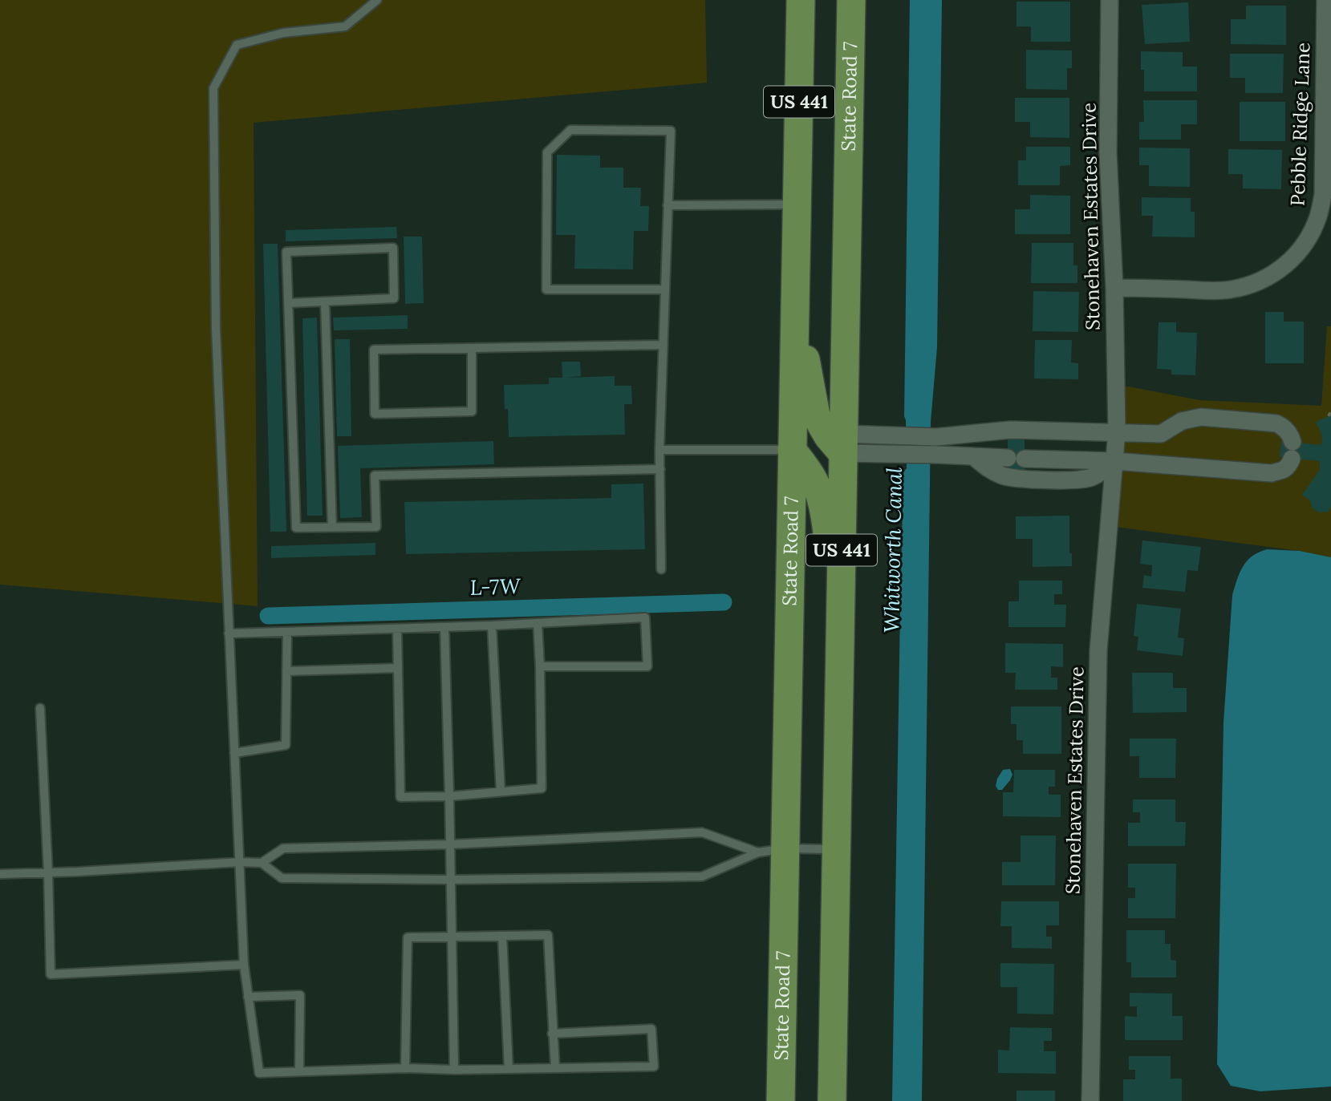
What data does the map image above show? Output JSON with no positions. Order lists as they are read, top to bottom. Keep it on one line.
{"streets":{"main road":["State Road 7","US 441"],"street":["Pebble Ridge Lane","Stonehaven Estates Drive"]},"crossings":[["Pebble Ridge Lane","Stonehaven Estates Drive"]],"water":["Whitworth Canal","L-7W"]}
